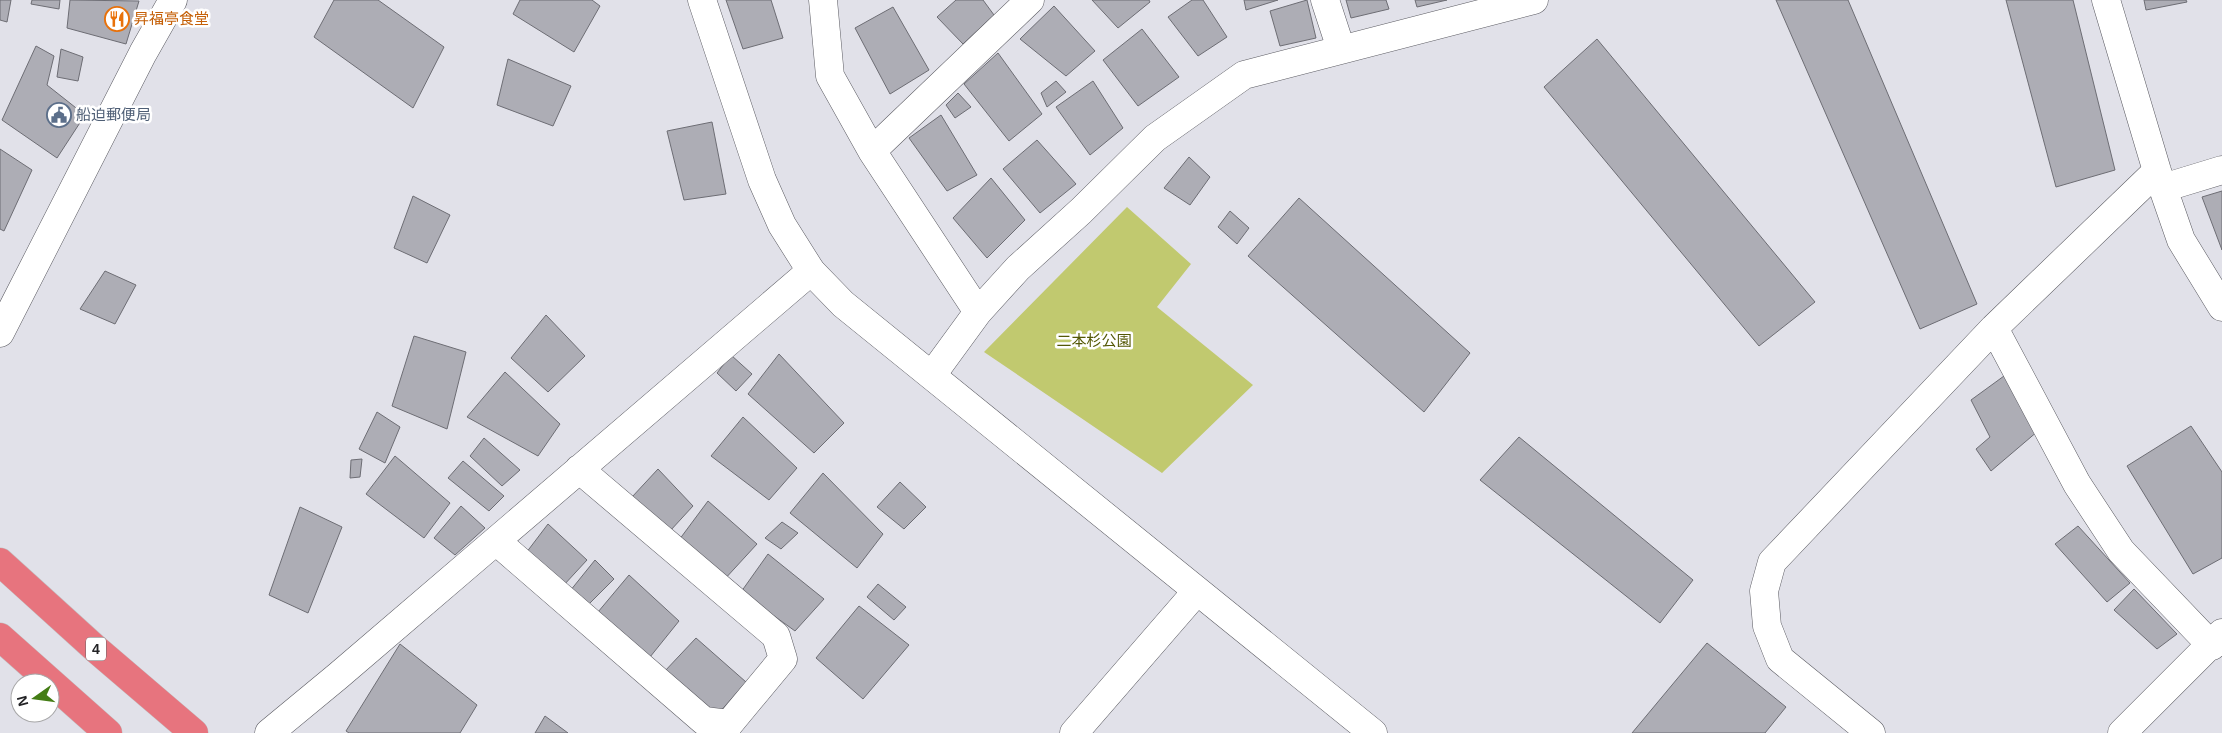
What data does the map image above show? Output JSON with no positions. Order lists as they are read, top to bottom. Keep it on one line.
{"streets":{"highway":["4"]},"parks":["二本杉公園"],"places":{"restaurant":["昇福亭食堂"],"public building":["船迫郵便局"]},"north":"left"}
